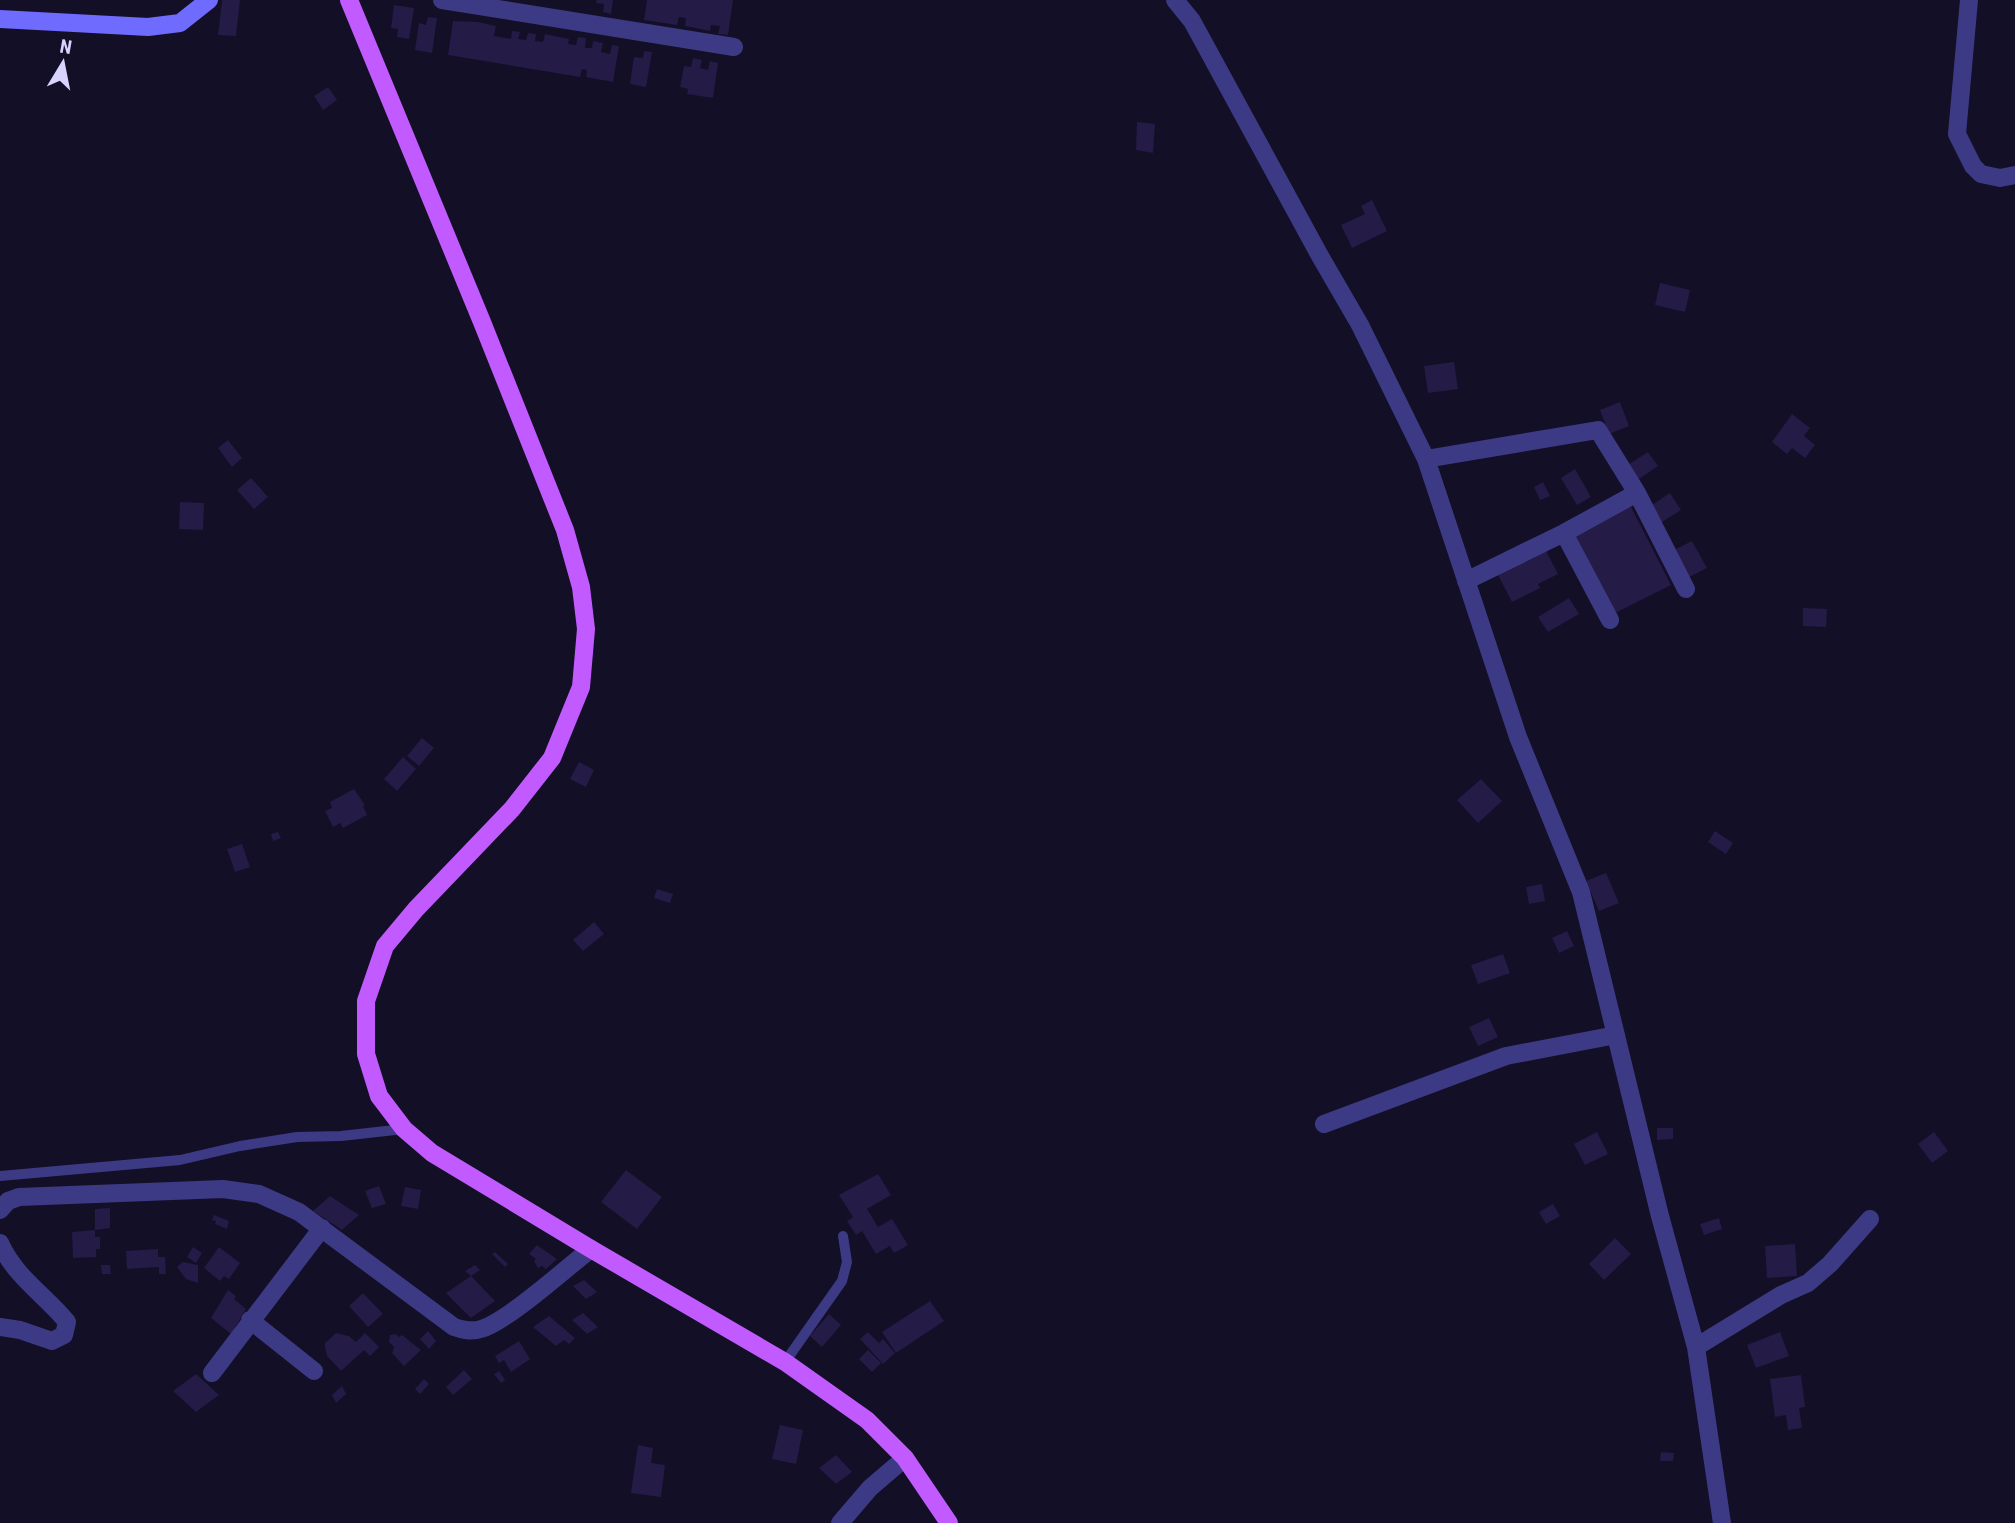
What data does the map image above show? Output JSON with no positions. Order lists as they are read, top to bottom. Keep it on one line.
{"north":"top"}
